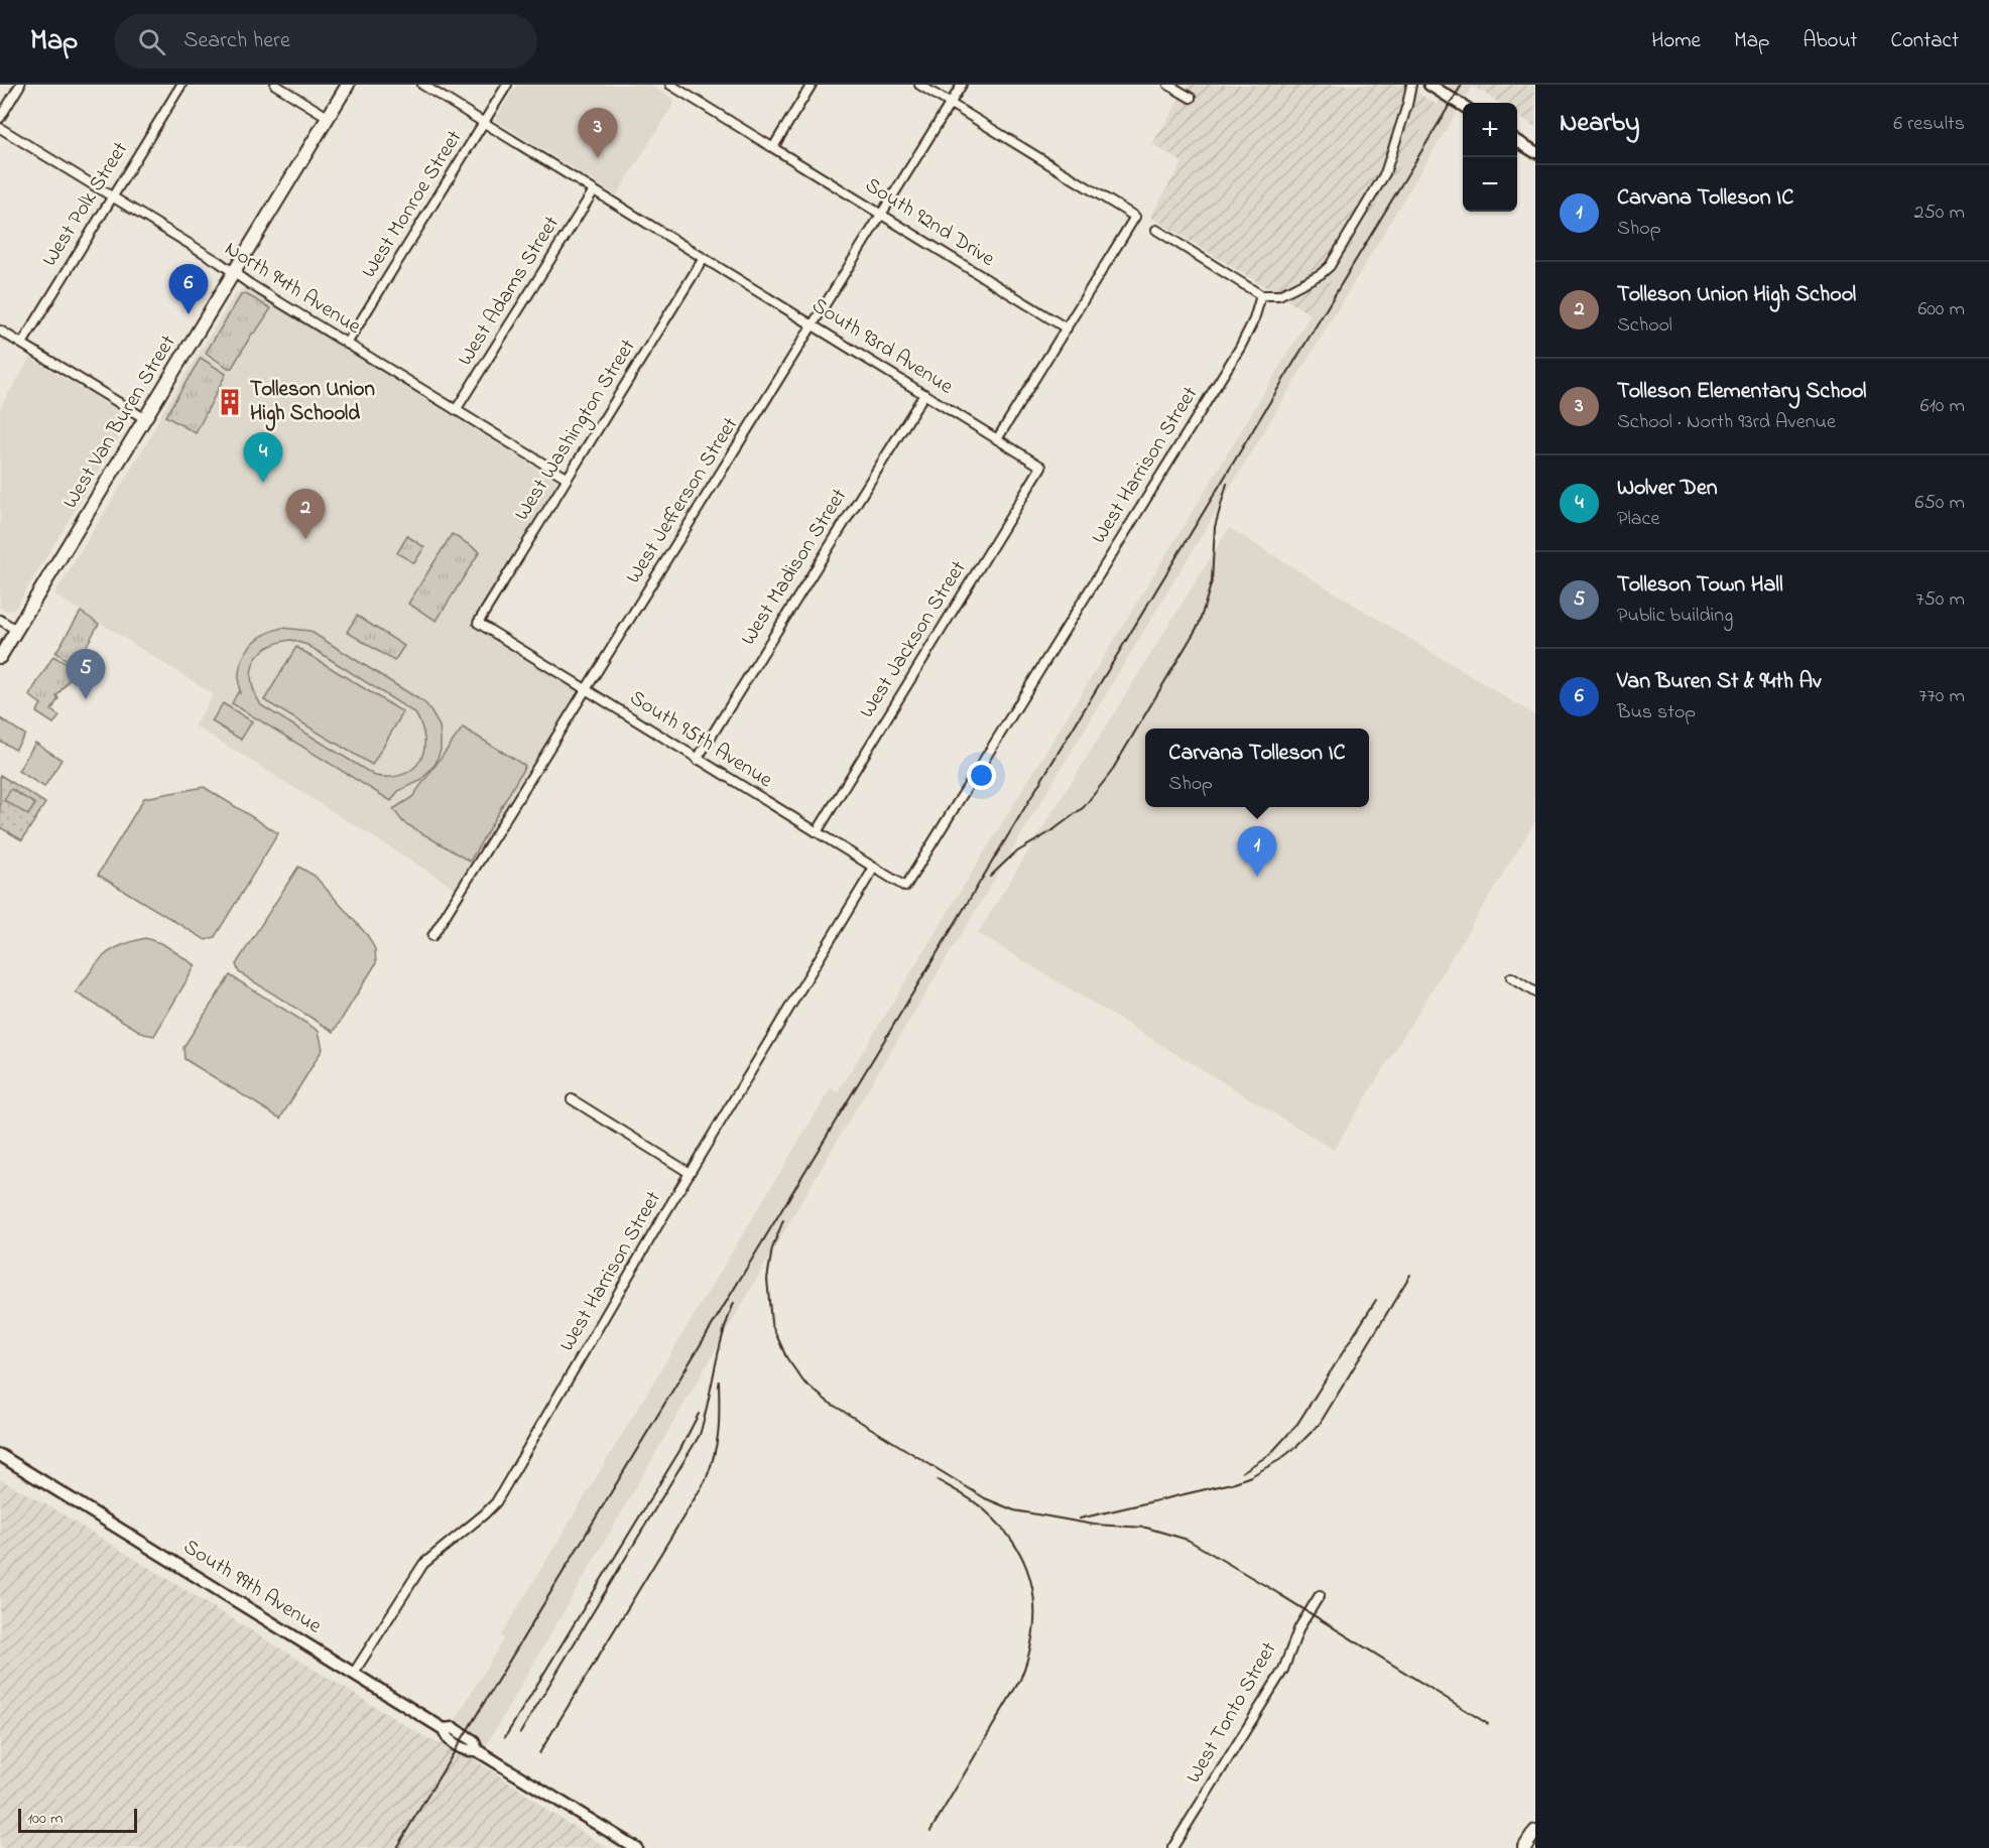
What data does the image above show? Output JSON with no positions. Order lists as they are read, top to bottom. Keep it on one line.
{"streets":{"main road":["West Van Buren Street","South 99th Avenue"],"street":["West Polk Street","West Monroe Street","South 92nd Drive","North 94th Avenue","West Adams Street","South 93rd Avenue","West Washington Street","West Harrison Street","West Jefferson Street","West Madison Street","West Jackson Street","South 95th Avenue","West Tonto Street"]},"crossings":[["West Polk Street","North 94th Avenue"],["West Monroe Street","North 94th Avenue"],["West Monroe Street","South 93rd Avenue"],["South 92nd Drive","West Jefferson Street"],["North 94th Avenue","West Adams Street"],["North 94th Avenue","West Van Buren Street"],["North 94th Avenue","West Washington Street"],["West Adams Street","South 93rd Avenue"],["South 93rd Avenue","West Washington Street"],["South 93rd Avenue","West Jefferson Street"],["South 93rd Avenue","West Madison Street"],["South 93rd Avenue","West Jackson Street"],["West Washington Street","South 95th Avenue"],["West Harrison Street","South 95th Avenue"],["West Harrison Street","South 99th Avenue"],["West Jefferson Street","South 95th Avenue"],["West Madison Street","South 95th Avenue"],["West Jackson Street","South 95th Avenue"]],"places":{"building":["Tolleson Union High Schoold"]},"scale_bar":"100 m","page":{"header":"Map","search":"Search here","nav":["Home","Map","About","Contact"],"heading":["Nearby","6 results"],"map_buttons":["+","−"],"pins":["3","6","4","2","5","1"],"list":[{"mark":"1","name":"Carvana Tolleson IC","note":"Shop","value":"250 m"},{"mark":"2","name":"Tolleson Union High School","note":"School","value":"600 m"},{"mark":"3","name":"Tolleson Elementary School","note":"School · North 93rd Avenue","value":"610 m"},{"mark":"4","name":"Wolver Den","note":"Place","value":"650 m"},{"mark":"5","name":"Tolleson Town Hall","note":"Public building","value":"750 m"},{"mark":"6","name":"Van Buren St & 94th Av","note":"Bus stop","value":"770 m"}],"popup":["Carvana Tolleson IC","Shop"],"scale":"100 m"}}
